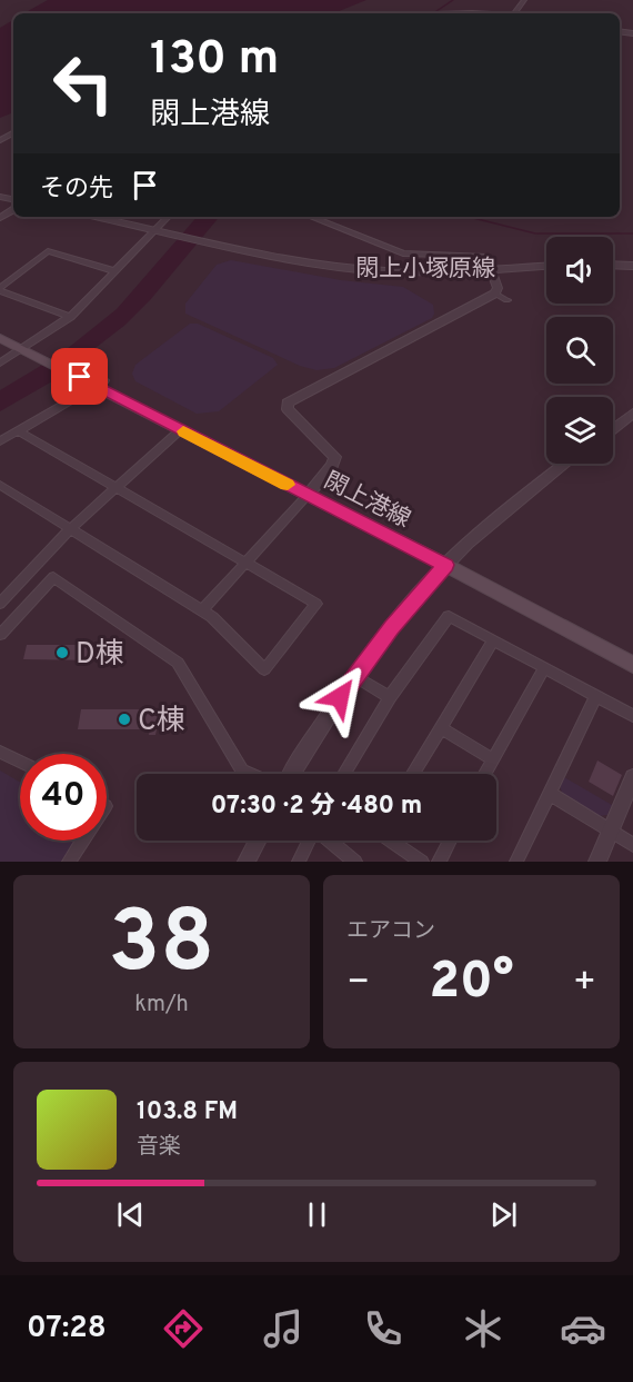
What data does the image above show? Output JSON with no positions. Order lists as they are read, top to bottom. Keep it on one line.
{"streets":{"main road":["閖上港線"],"street":["閖上小塚原線"]},"places":["D棟","C棟"],"page":{"turn":["130 m","閖上港線"],"then":"その先","limit":"40","trip":"07:30 · 2 分 · 480 m","tile":[["38","km/h"],"エアコン"],"heat":["−","20°","+"],"song":["103.8 FM","音楽"],"tabs":"07:28"}}
